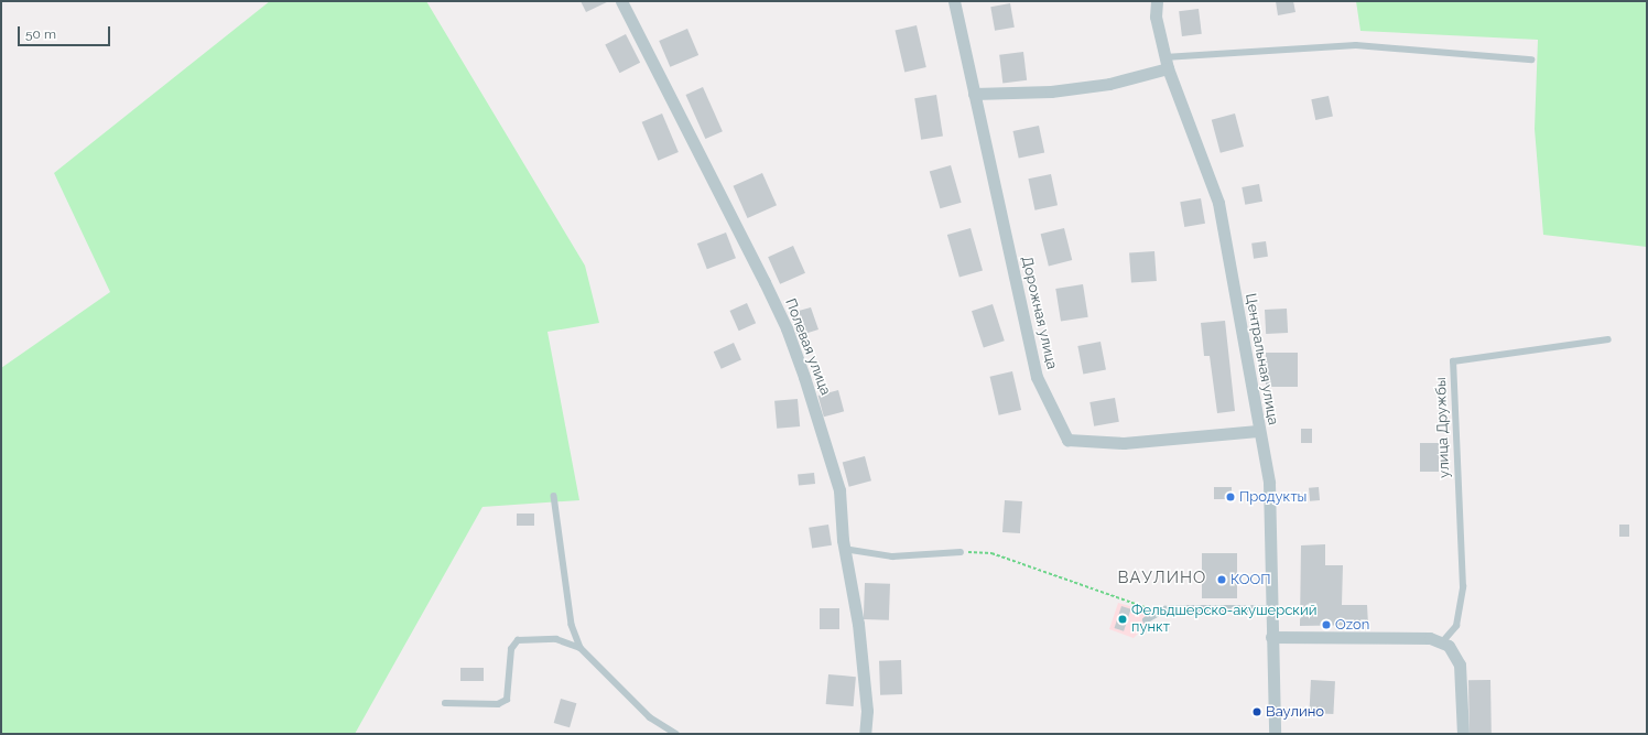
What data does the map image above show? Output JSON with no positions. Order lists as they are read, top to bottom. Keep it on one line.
{"streets":{"street":["Дорожная улица","Полевая улица","Центральная улица"],"lane":["улица Дружбы"]},"crossings":[["Дорожная улица","Центральная улица"]],"districts":["ВАУЛИНО"],"places":["Продукты","КООП","Фельдшерско-акушерский пункт","Ozon","Ваулино"],"scale_bar":"50 m"}
